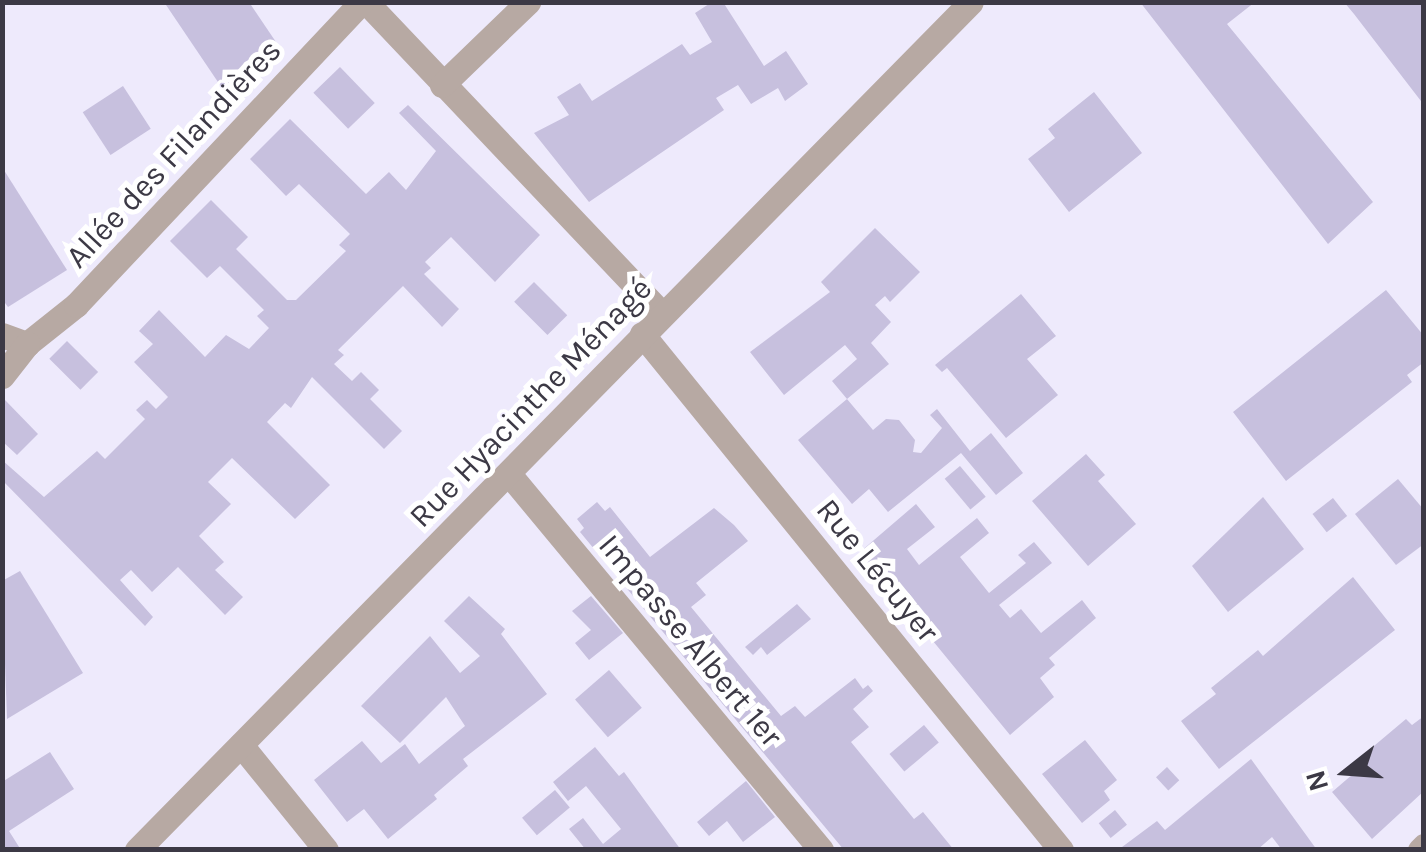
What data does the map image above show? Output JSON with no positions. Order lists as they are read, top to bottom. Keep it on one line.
{"streets":{"street":["Allée des Filandières","Rue Hyacinthe Ménagé","Rue Lécuyer","Impasse Albert 1er"]},"crossings":[["Rue Hyacinthe Ménagé","Rue Lécuyer"],["Rue Hyacinthe Ménagé","Impasse Albert 1er"]],"north":"left"}
